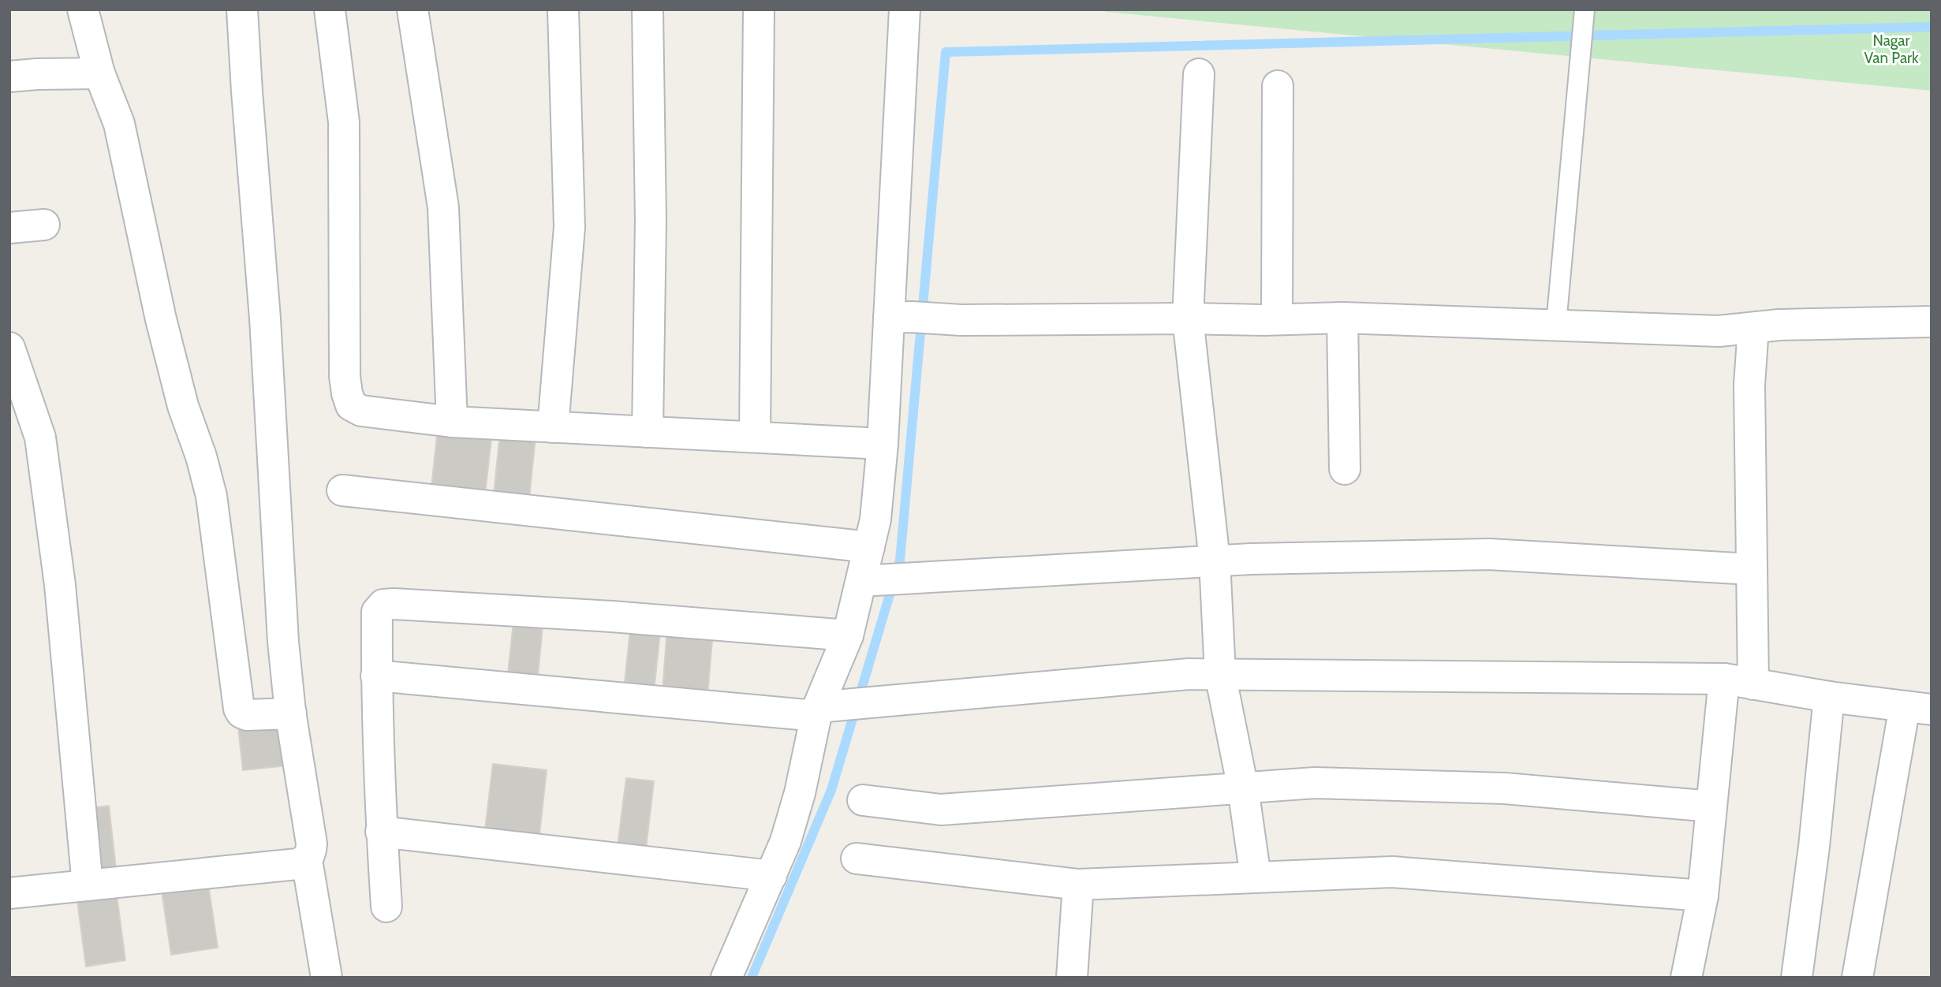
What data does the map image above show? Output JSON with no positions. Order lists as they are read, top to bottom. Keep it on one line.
{"parks":["Nagar Van Park"]}
